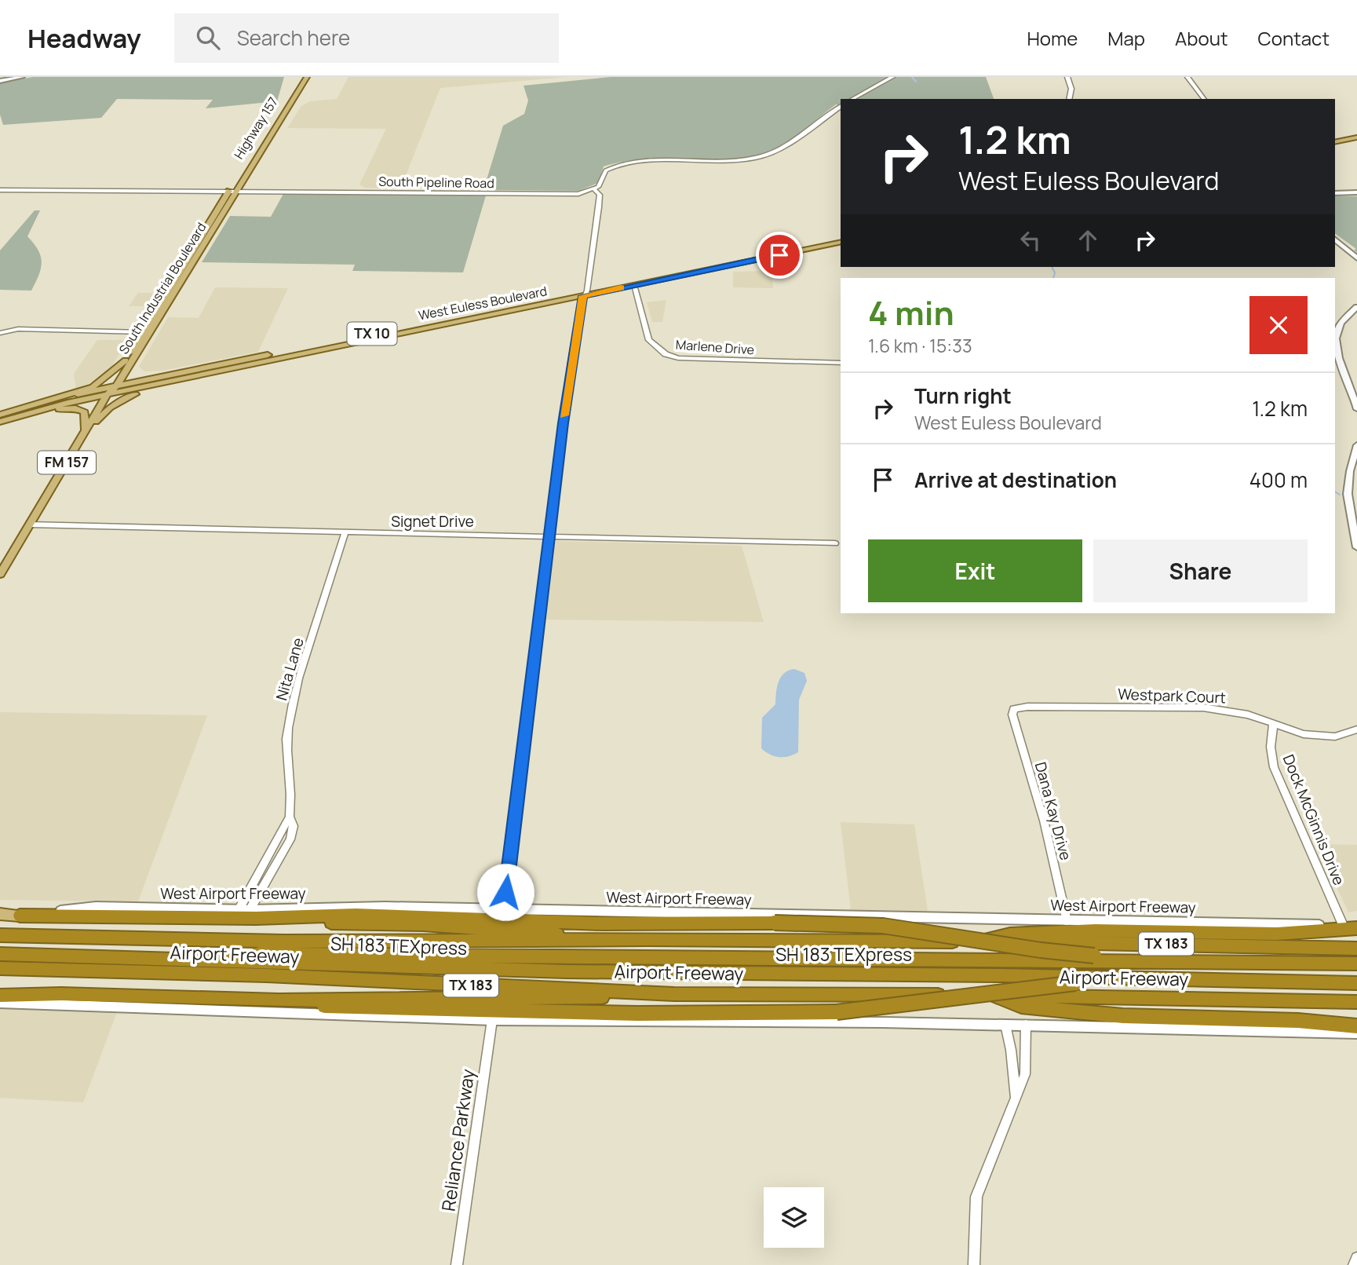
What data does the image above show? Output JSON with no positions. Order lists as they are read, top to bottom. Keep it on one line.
{"streets":{"highway":["TX 183","SH 183 TEXpress","Airport Freeway"],"main road":["Highway 157","South Industrial Boulevard","West Euless Boulevard","TX 10","FM 157","West Airport Freeway"],"street":["South Pipeline Road","Marlene Drive","Signet Drive","Nita Lane","Westpark Court","Dana Kay Drive","Dock McGinnis Drive","Reliance Parkway"]},"crossings":[["Highway 157","South Pipeline Road"],["Highway 157","South Industrial Boulevard"],["South Pipeline Road","South Industrial Boulevard"],["South Industrial Boulevard","West Euless Boulevard"],["South Industrial Boulevard","Signet Drive"],["West Euless Boulevard","Marlene Drive"],["Signet Drive","Nita Lane"],["Nita Lane","West Airport Freeway"],["Westpark Court","Dana Kay Drive"],["Westpark Court","Dock McGinnis Drive"],["Dana Kay Drive","West Airport Freeway"],["Dock McGinnis Drive","West Airport Freeway"]],"page":{"header":"Headway","search":"Search here","nav":["Home","Map","About","Contact"],"turn":["1.2 km","West Euless Boulevard"],"heading":["4 min","1.6 km · 15:33"],"list":[{"name":"Turn right","note":"West Euless Boulevard","value":"1.2 km"},{"name":"Arrive at destination","value":"400 m"}],"buttons":["Exit","Share"]}}
